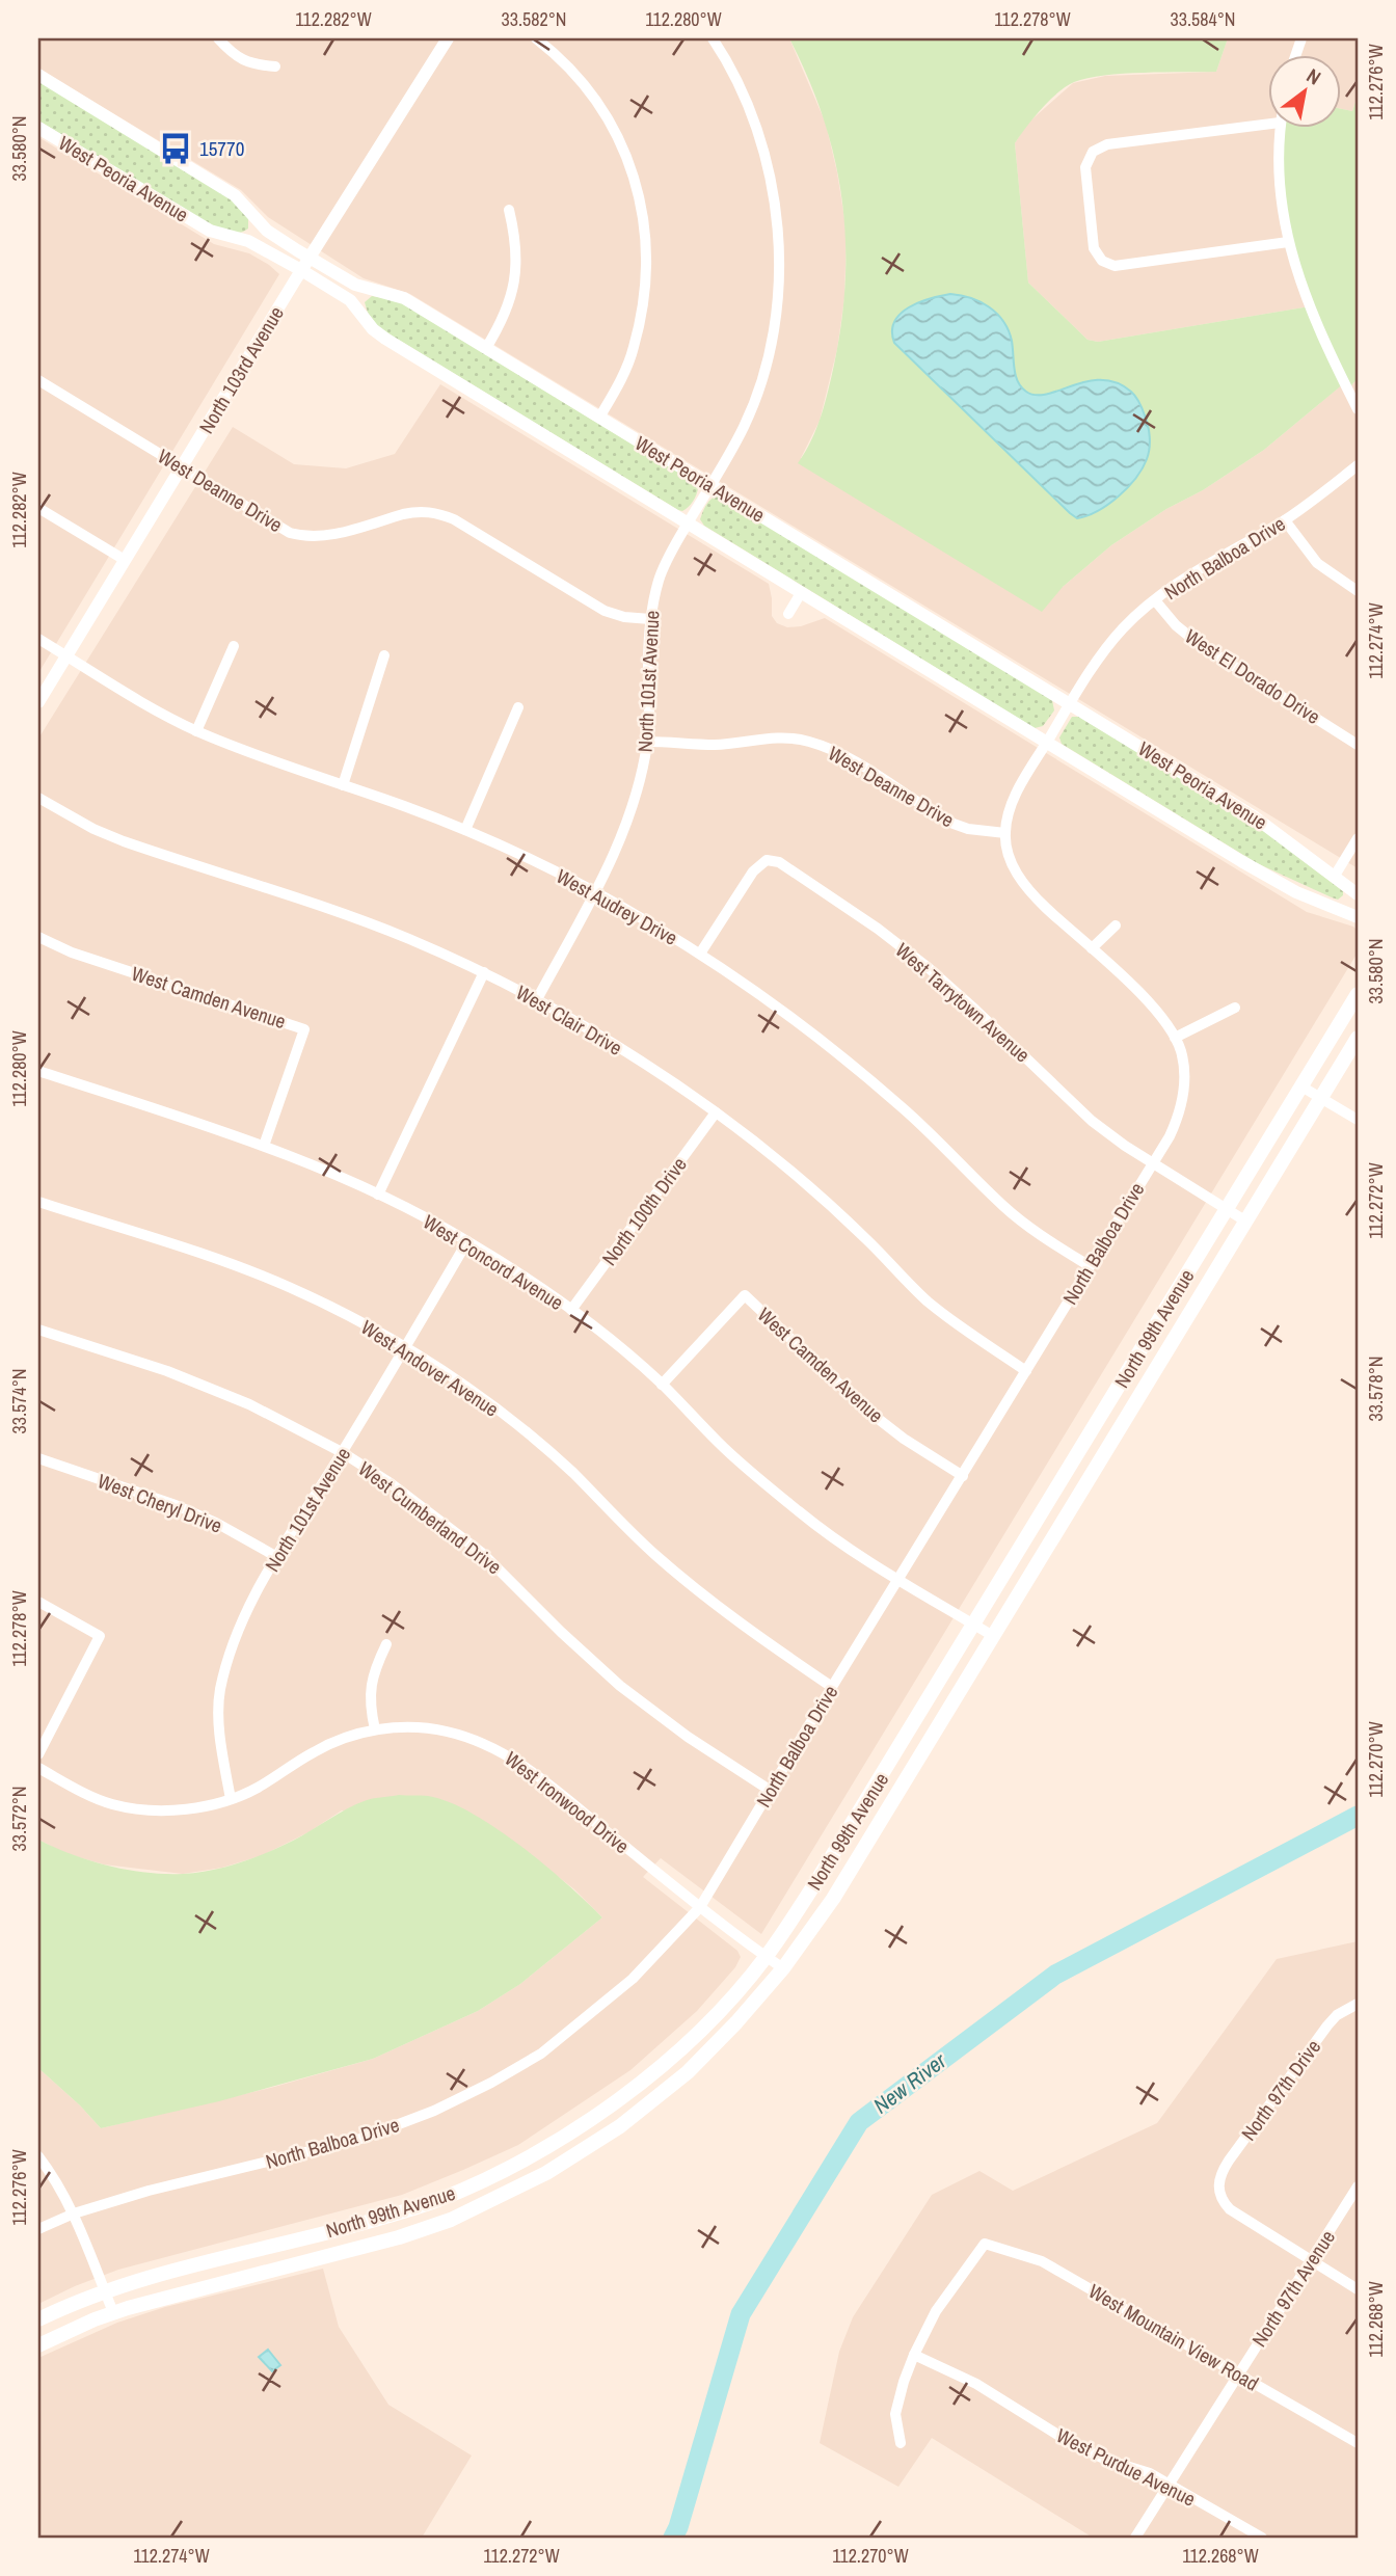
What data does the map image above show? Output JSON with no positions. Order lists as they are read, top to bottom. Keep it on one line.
{"streets":{"main road":["North 99th Avenue"],"street":["West Peoria Avenue","North 103rd Avenue","West Deanne Drive","North Balboa Drive","West El Dorado Drive","North 101st Avenue","West Audrey Drive","West Camden Avenue","West Tarrytown Avenue","West Clair Drive","North 100th Drive","West Concord Avenue","West Andover Avenue","West Cheryl Drive","West Cumberland Drive","West Ironwood Drive","North 97th Drive","North 97th Avenue","West Mountain View Road","West Purdue Avenue"]},"crossings":[["West Peoria Avenue","North 103rd Avenue"],["West Peoria Avenue","North Balboa Drive"],["West Peoria Avenue","North 101st Avenue"],["North 103rd Avenue","West Deanne Drive"],["North 103rd Avenue","West Audrey Drive"],["West Deanne Drive","North Balboa Drive"],["West Deanne Drive","North 101st Avenue"],["North Balboa Drive","West El Dorado Drive"],["North Balboa Drive","West Audrey Drive"],["North Balboa Drive","West Camden Avenue"],["North Balboa Drive","West Tarrytown Avenue"],["North Balboa Drive","West Clair Drive"],["North Balboa Drive","West Concord Avenue"],["North Balboa Drive","West Andover Avenue"],["North Balboa Drive","West Cumberland Drive"],["North Balboa Drive","West Ironwood Drive"],["North 101st Avenue","West Audrey Drive"],["North 101st Avenue","West Clair Drive"],["North 101st Avenue","West Concord Avenue"],["North 101st Avenue","West Andover Avenue"],["North 101st Avenue","West Cheryl Drive"],["North 101st Avenue","West Cumberland Drive"],["North 101st Avenue","West Ironwood Drive"],["West Audrey Drive","West Tarrytown Avenue"],["West Camden Avenue","West Concord Avenue"],["West Tarrytown Avenue","North 99th Avenue"],["West Clair Drive","North 100th Drive"],["North 100th Drive","West Concord Avenue"],["West Concord Avenue","North 99th Avenue"],["North 99th Avenue","West Ironwood Drive"],["North 97th Drive","North 97th Avenue"],["North 97th Avenue","West Mountain View Road"],["North 97th Avenue","West Purdue Avenue"],["West Mountain View Road","West Purdue Avenue"]],"water":["New River"],"places":{"bus stop":["15770"]},"north":"top right","coordinates":["112.282°W","33.582°N","112.280°W","112.278°W","33.584°N","112.276°W","33.580°N","112.274°W","112.272°W","33.578°N","33.574°N","112.270°W","33.572°N","112.268°W"]}
